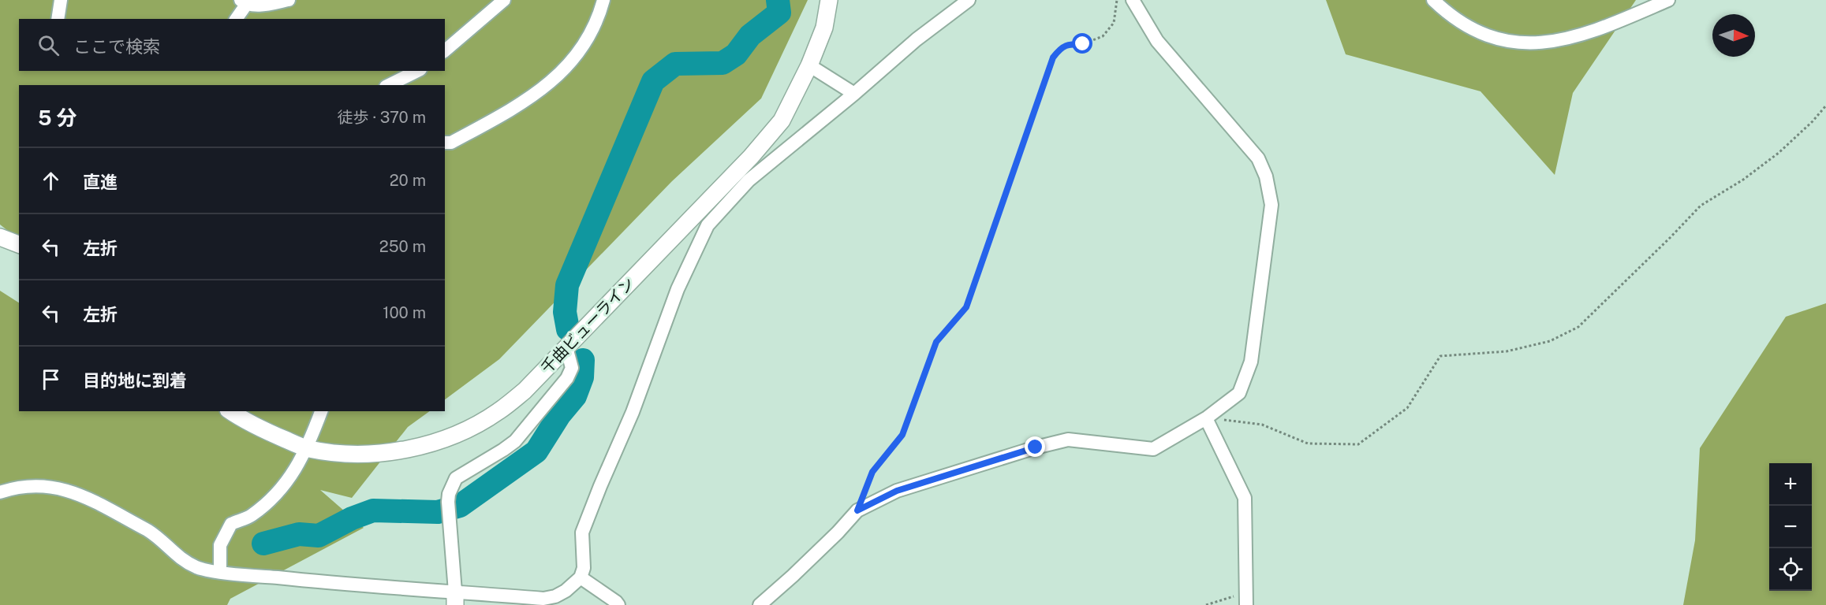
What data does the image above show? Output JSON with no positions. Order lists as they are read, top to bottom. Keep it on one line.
{"streets":{"street":["千曲ビューライン"]},"north":"right","page":{"search":"ここで検索","heading":["5 分","徒歩 · 370 m"],"list":[["直進","20 m"],["左折","250 m"],["左折","100 m"],"目的地に到着"],"map_buttons":["+","−"]}}
